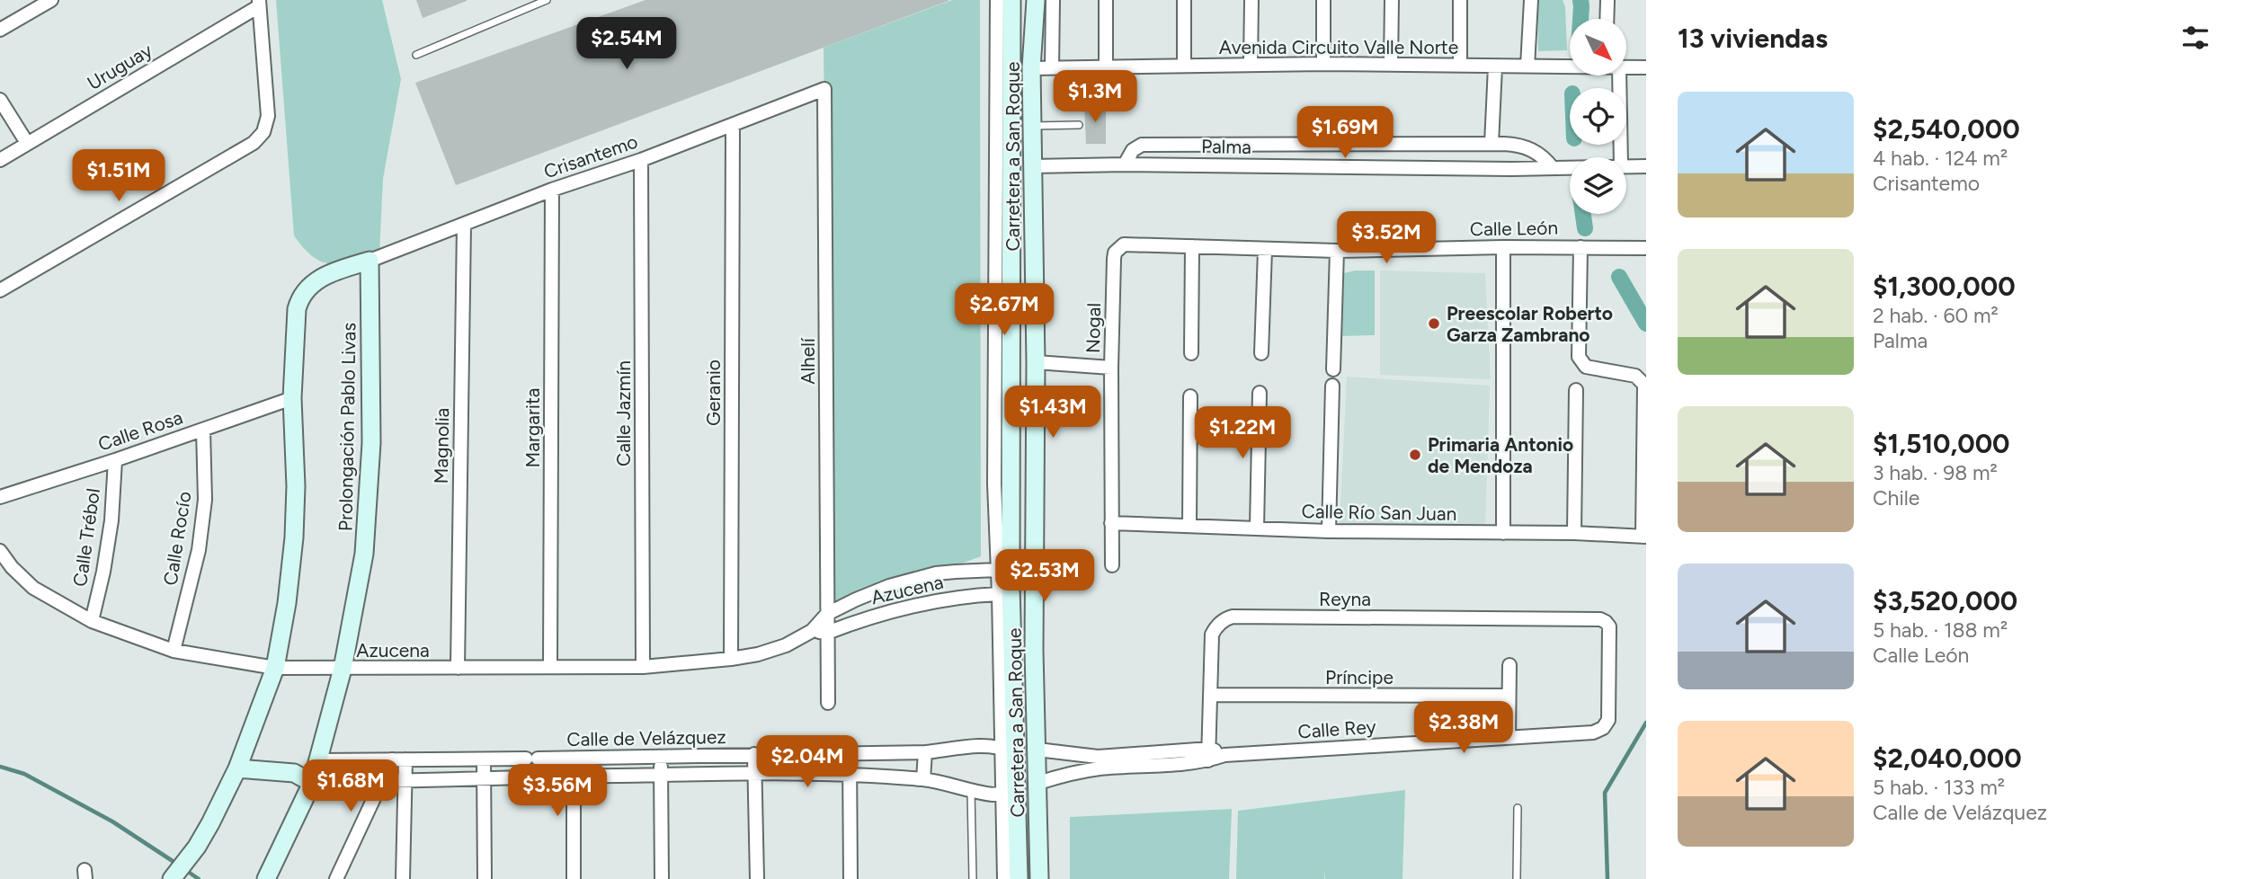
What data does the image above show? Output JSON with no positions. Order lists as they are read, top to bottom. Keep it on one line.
{"streets":{"main road":["Carretera a San Roque","Prolongación Pablo Livas"],"street":["Avenida Circuito Valle Norte","Uruguay","Palma","Crisantemo","Calle León","Nogal","Alhelí","Geranio","Calle Jazmín","Margarita","Calle Rosa","Magnolia","Calle Río San Juan","Calle Trébol","Calle Rocío","Azucena","Reyna","Príncipe","Calle Rey","Calle de Velázquez"]},"crossings":[["Avenida Circuito Valle Norte","Carretera a San Roque"],["Palma","Carretera a San Roque"],["Crisantemo","Alhelí"],["Crisantemo","Geranio"],["Crisantemo","Calle Jazmín"],["Crisantemo","Prolongación Pablo Livas"],["Crisantemo","Margarita"],["Crisantemo","Magnolia"],["Carretera a San Roque","Azucena"],["Carretera a San Roque","Calle Rey"],["Calle León","Nogal"],["Nogal","Calle Río San Juan"],["Alhelí","Azucena"],["Geranio","Azucena"],["Calle Jazmín","Azucena"],["Prolongación Pablo Livas","Azucena"],["Prolongación Pablo Livas","Calle de Velázquez"],["Margarita","Azucena"],["Calle Rosa","Calle Trébol"],["Calle Rosa","Calle Rocío"],["Magnolia","Azucena"],["Calle Trébol","Azucena"],["Calle Rocío","Azucena"],["Reyna","Príncipe"],["Reyna","Calle Rey"]],"places":["Preescolar Roberto Garza Zambrano","Primaria Antonio de Mendoza"],"north":"bottom right","page":{"heading":"13 viviendas","price":["$2.54M","$1.3M","$1.69M","$1.51M","$3.52M","$2.67M","$1.43M","$1.22M","$2.53M","$2.38M","$2.04M","$1.68M","$3.56M"],"list":[{"name":"$2,540,000","note":"4 hab. · 124 m² · Crisantemo"},{"name":"$1,300,000","note":"2 hab. · 60 m² · Palma"},{"name":"$1,510,000","note":"3 hab. · 98 m² · Chile"},{"name":"$3,520,000","note":"5 hab. · 188 m² · Calle León"},{"name":"$2,040,000","note":"5 hab. · 133 m² · Calle de Velázquez"}]}}
